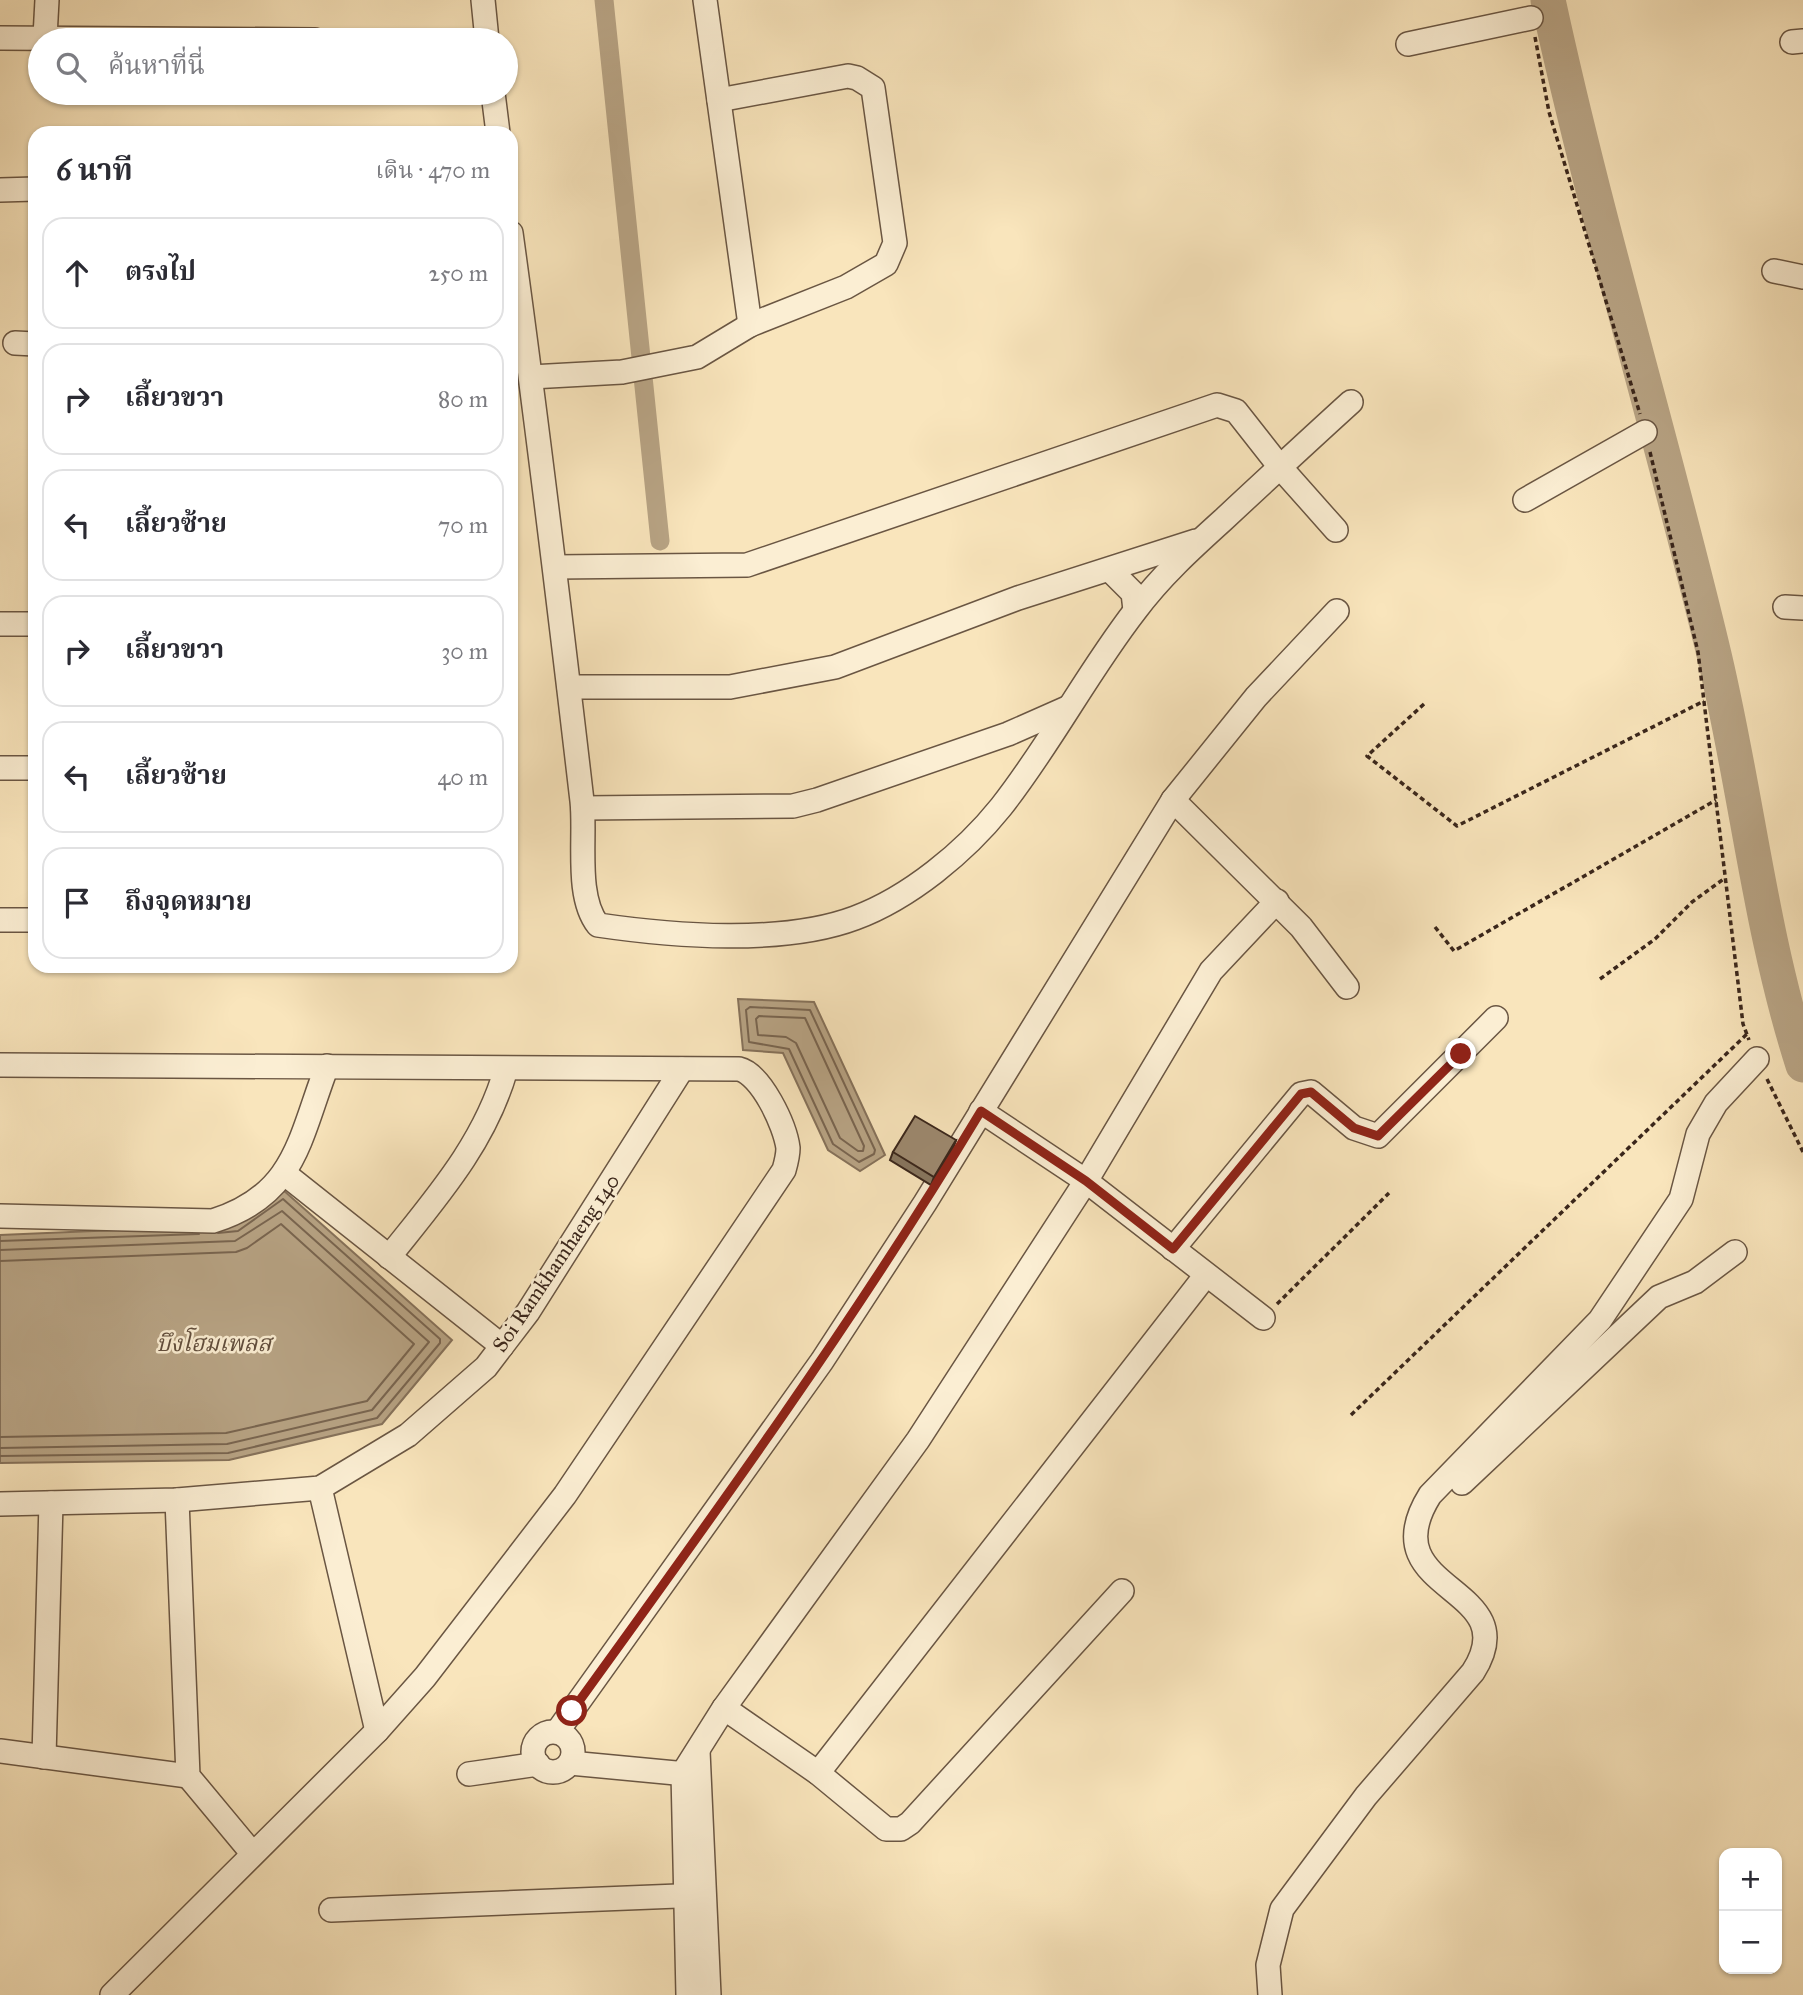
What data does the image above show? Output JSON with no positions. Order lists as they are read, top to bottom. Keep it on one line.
{"streets":{"street":["Soi Ramkhamhaeng 140"]},"water":["บึงโฮมเพลส"],"page":{"search":"ค้นหาที่นี่","heading":["6 นาที","เดิน · 470 m"],"list":[["ตรงไป","250 m"],["เลี้ยวขวา","80 m"],["เลี้ยวซ้าย","70 m"],["เลี้ยวขวา","30 m"],["เลี้ยวซ้าย","40 m"],"ถึงจุดหมาย"],"map_buttons":["+","−"]}}
